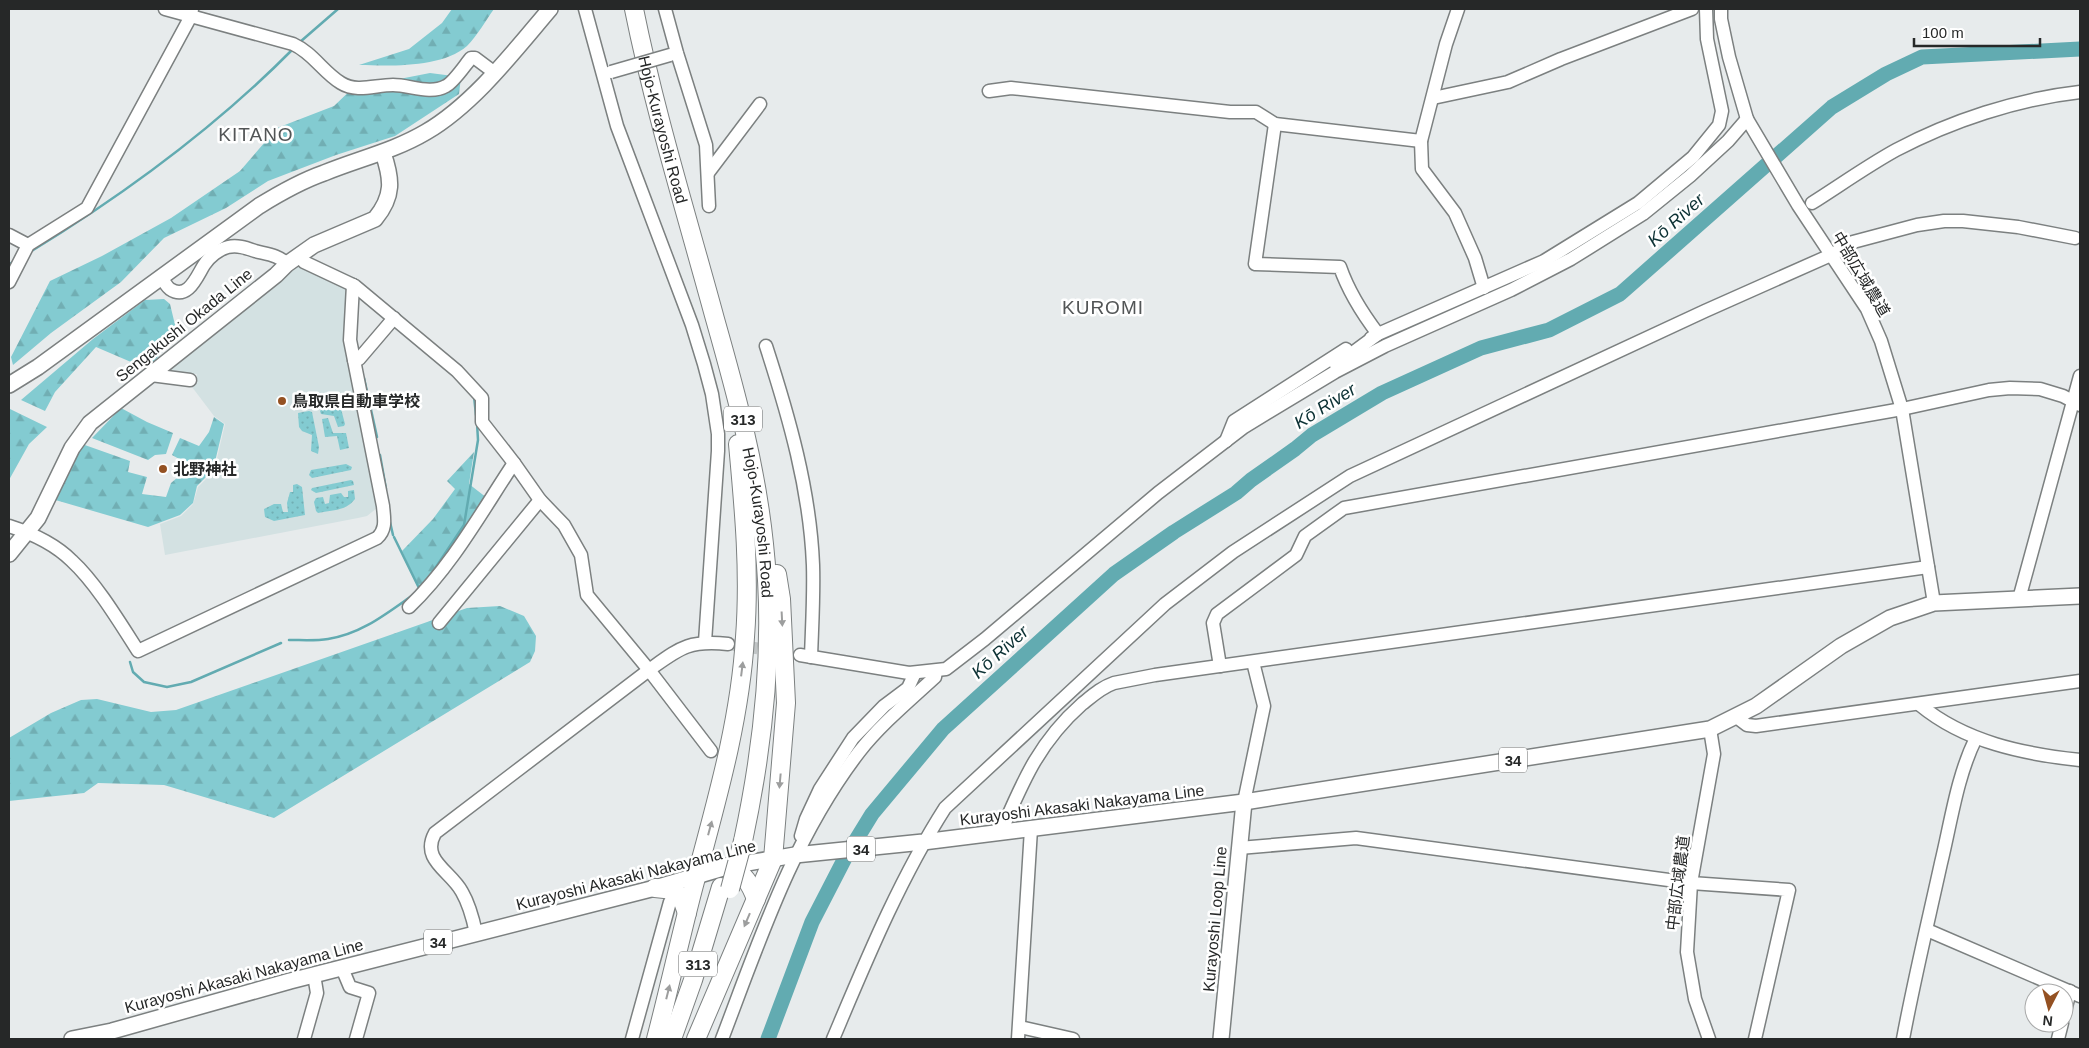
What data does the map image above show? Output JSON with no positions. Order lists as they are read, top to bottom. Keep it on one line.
{"streets":{"highway":["Hojo-Kurayoshi Road","313"],"main road":["Sengakushi Okada Line","34","Kurayoshi Akasaki Nakayama Line","Kurayoshi Loop Line"],"street":["中部広域農道"]},"crossings":[["中部広域農道","Kurayoshi Akasaki Nakayama Line"],["Kurayoshi Akasaki Nakayama Line","Kurayoshi Loop Line"]],"districts":["KITANO","KUROMI"],"water":["Kō River"],"places":["鳥取県自動車学校","北野神社"],"scale_bar":"100 m","north":"bottom"}
